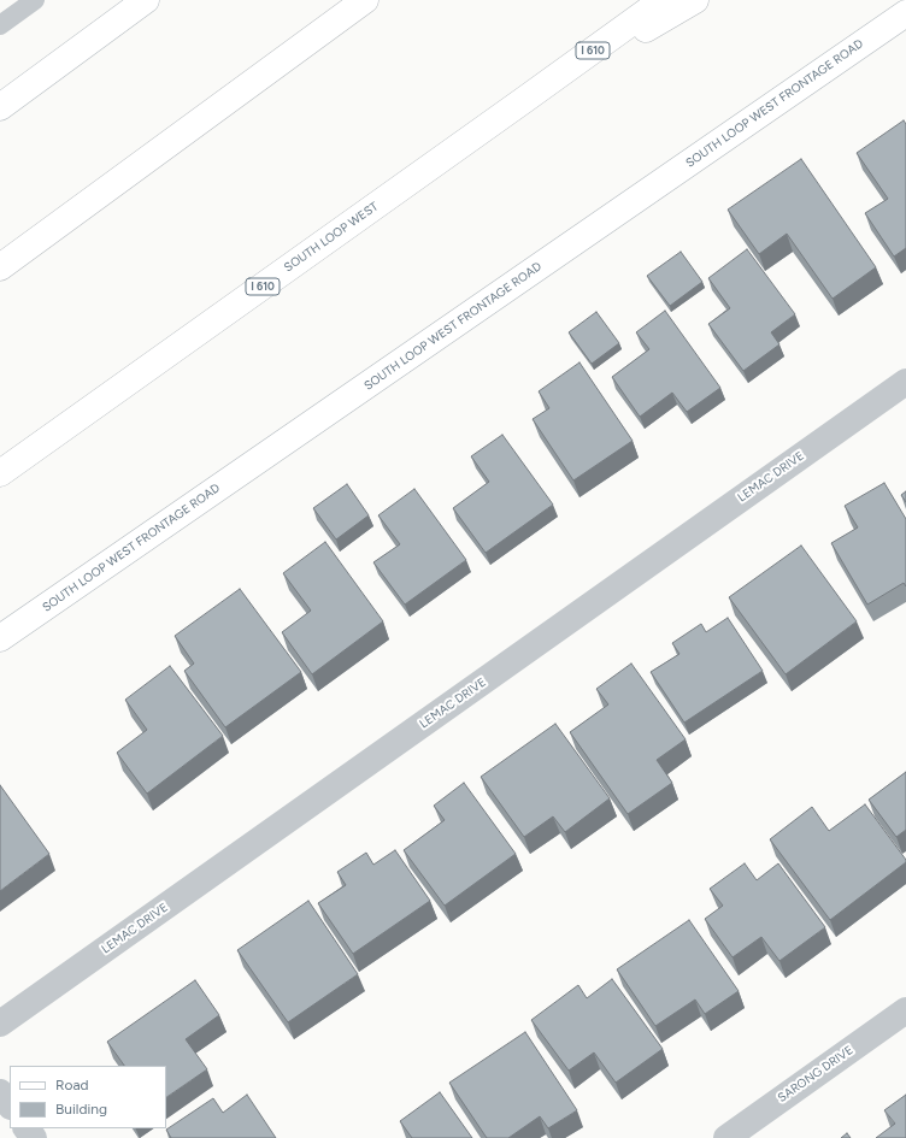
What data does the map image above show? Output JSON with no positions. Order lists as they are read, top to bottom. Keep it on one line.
{"streets":{"main road":["I 610","SOUTH LOOP WEST FRONTAGE ROAD","SOUTH LOOP WEST"],"street":["LEMAC DRIVE","SARONG DRIVE"]},"legend":["Road","Building"]}
